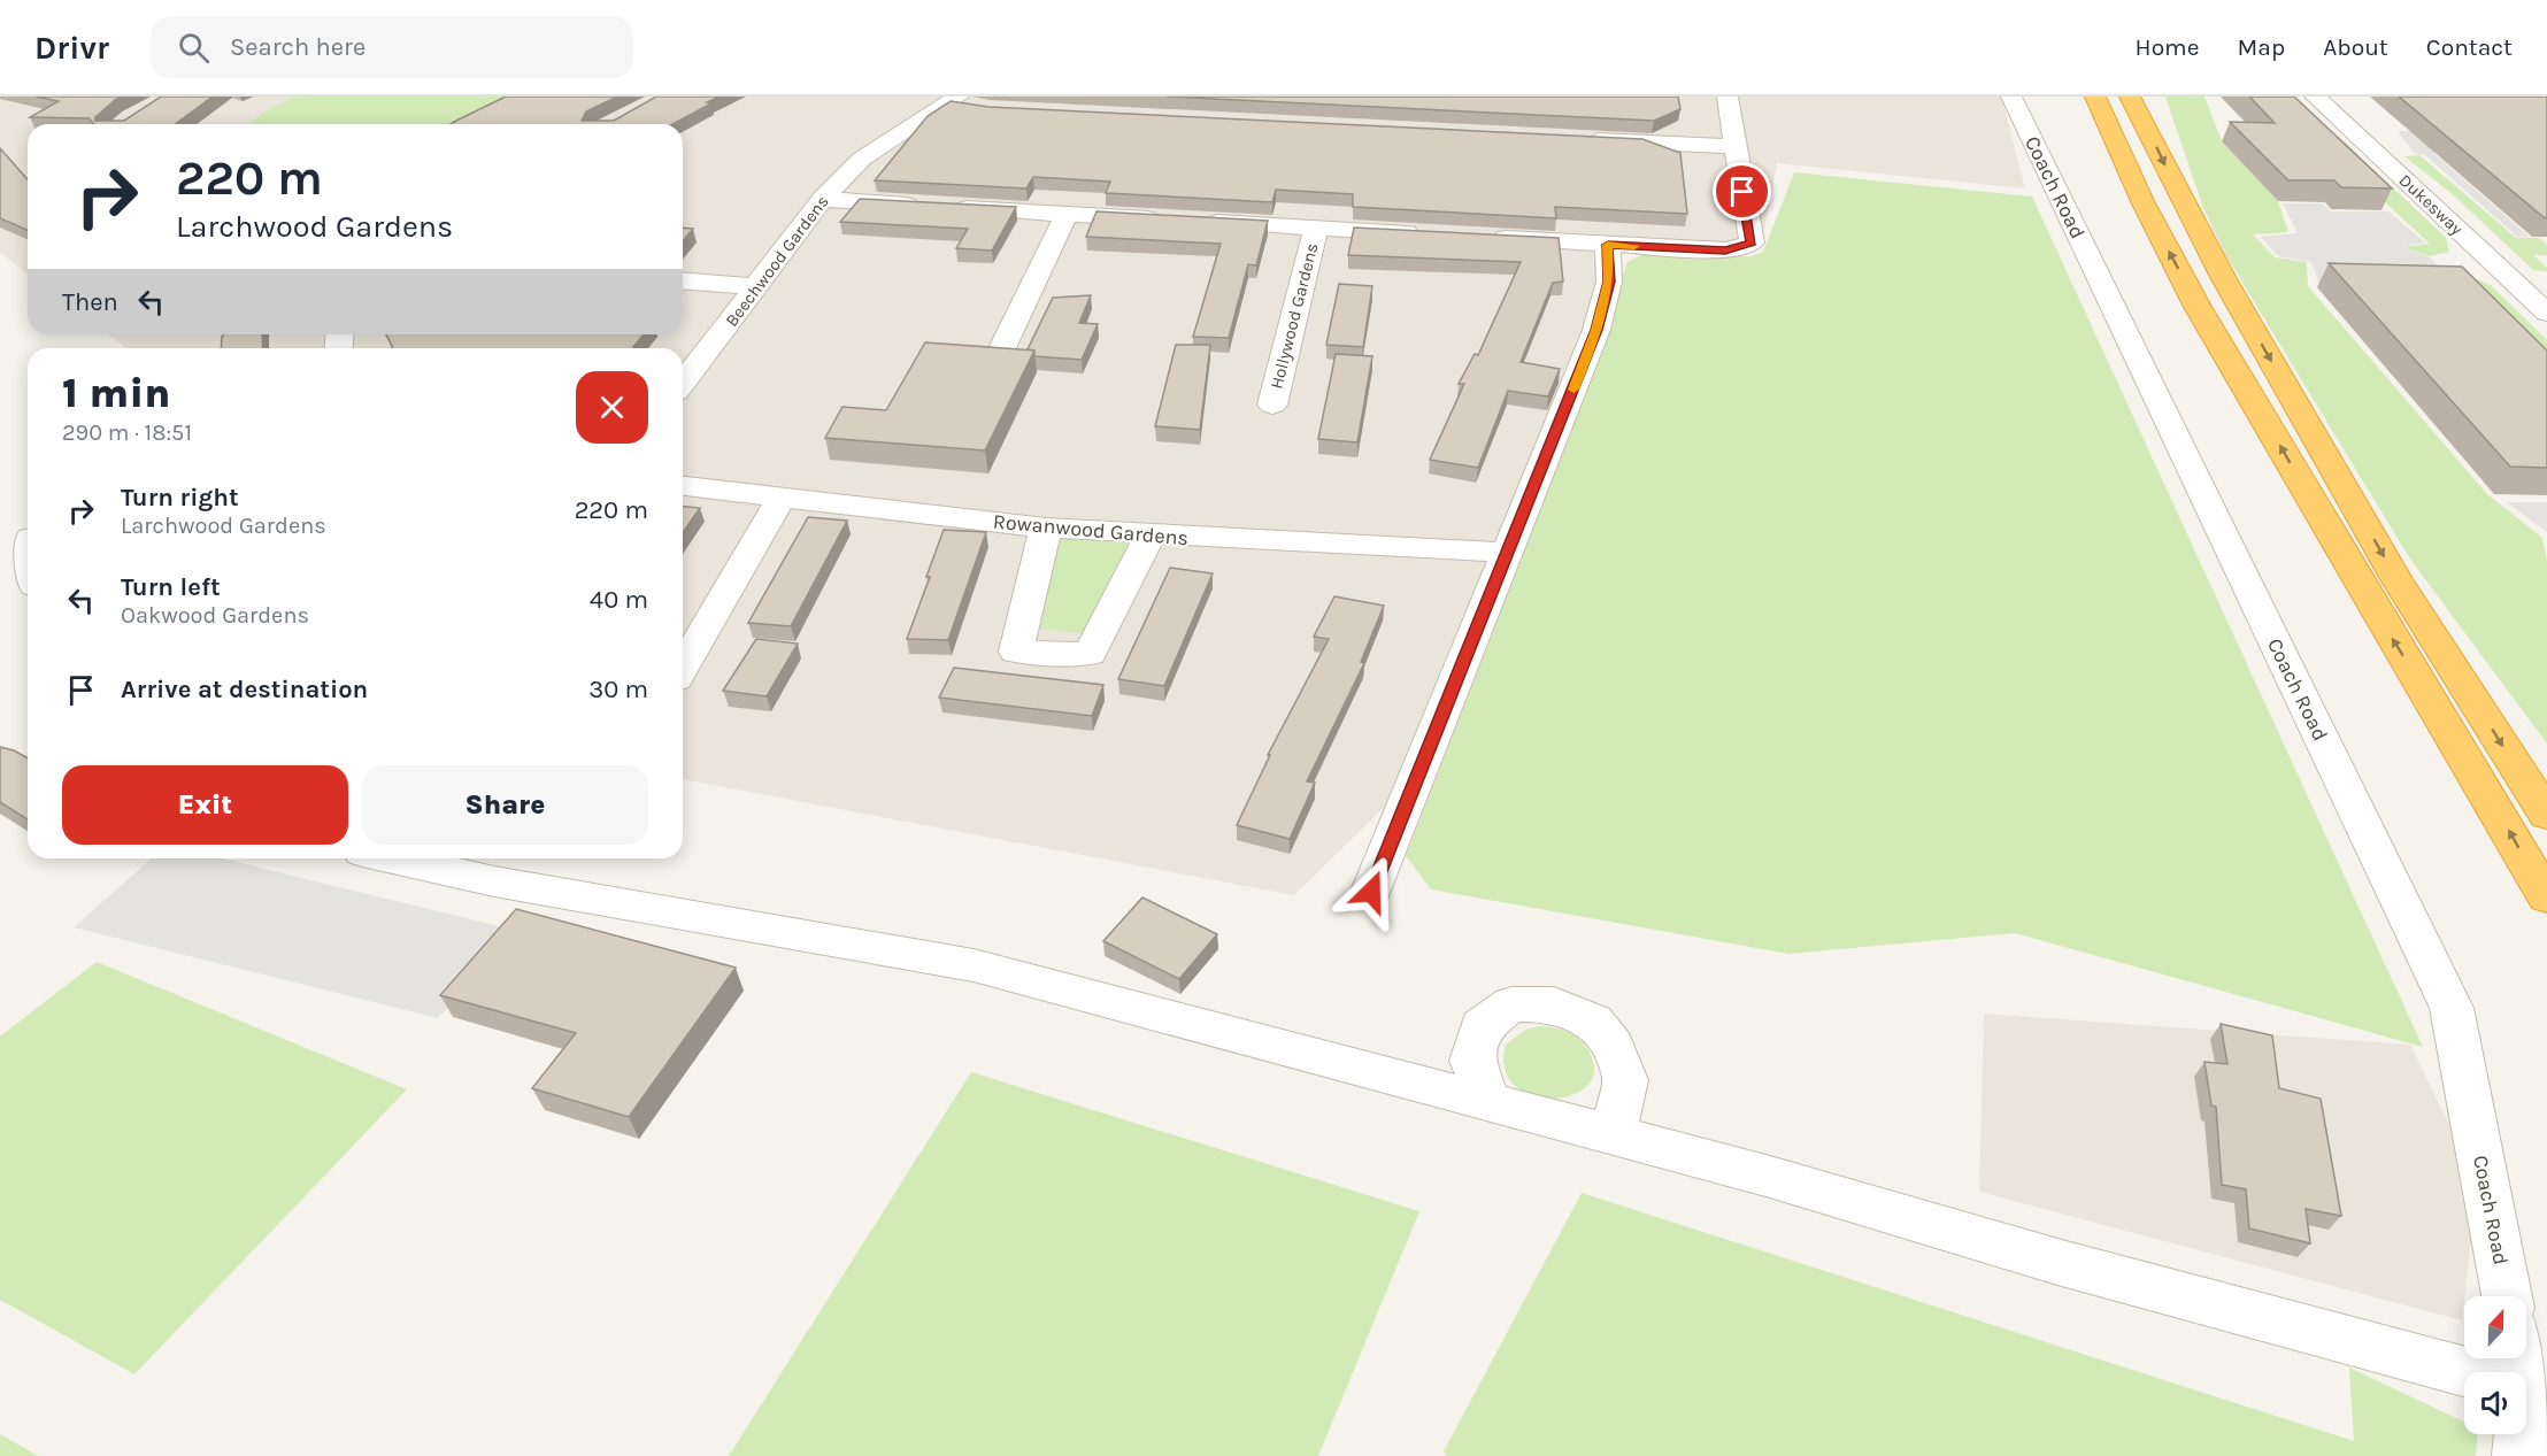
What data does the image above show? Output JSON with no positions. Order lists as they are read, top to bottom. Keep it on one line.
{"streets":{"street":["Coach Road","Dukesway","Beechwood Gardens","Hollywood Gardens","Rowanwood Gardens"]},"north":"top","page":{"header":"Drivr","search":"Search here","nav":["Home","Map","About","Contact"],"turn":["220 m","Larchwood Gardens"],"then":"Then","heading":["1 min","290 m · 18:51"],"list":[{"name":"Turn right","note":"Larchwood Gardens","value":"220 m"},{"name":"Turn left","note":"Oakwood Gardens","value":"40 m"},{"name":"Arrive at destination","value":"30 m"}],"buttons":["Exit","Share"]}}
